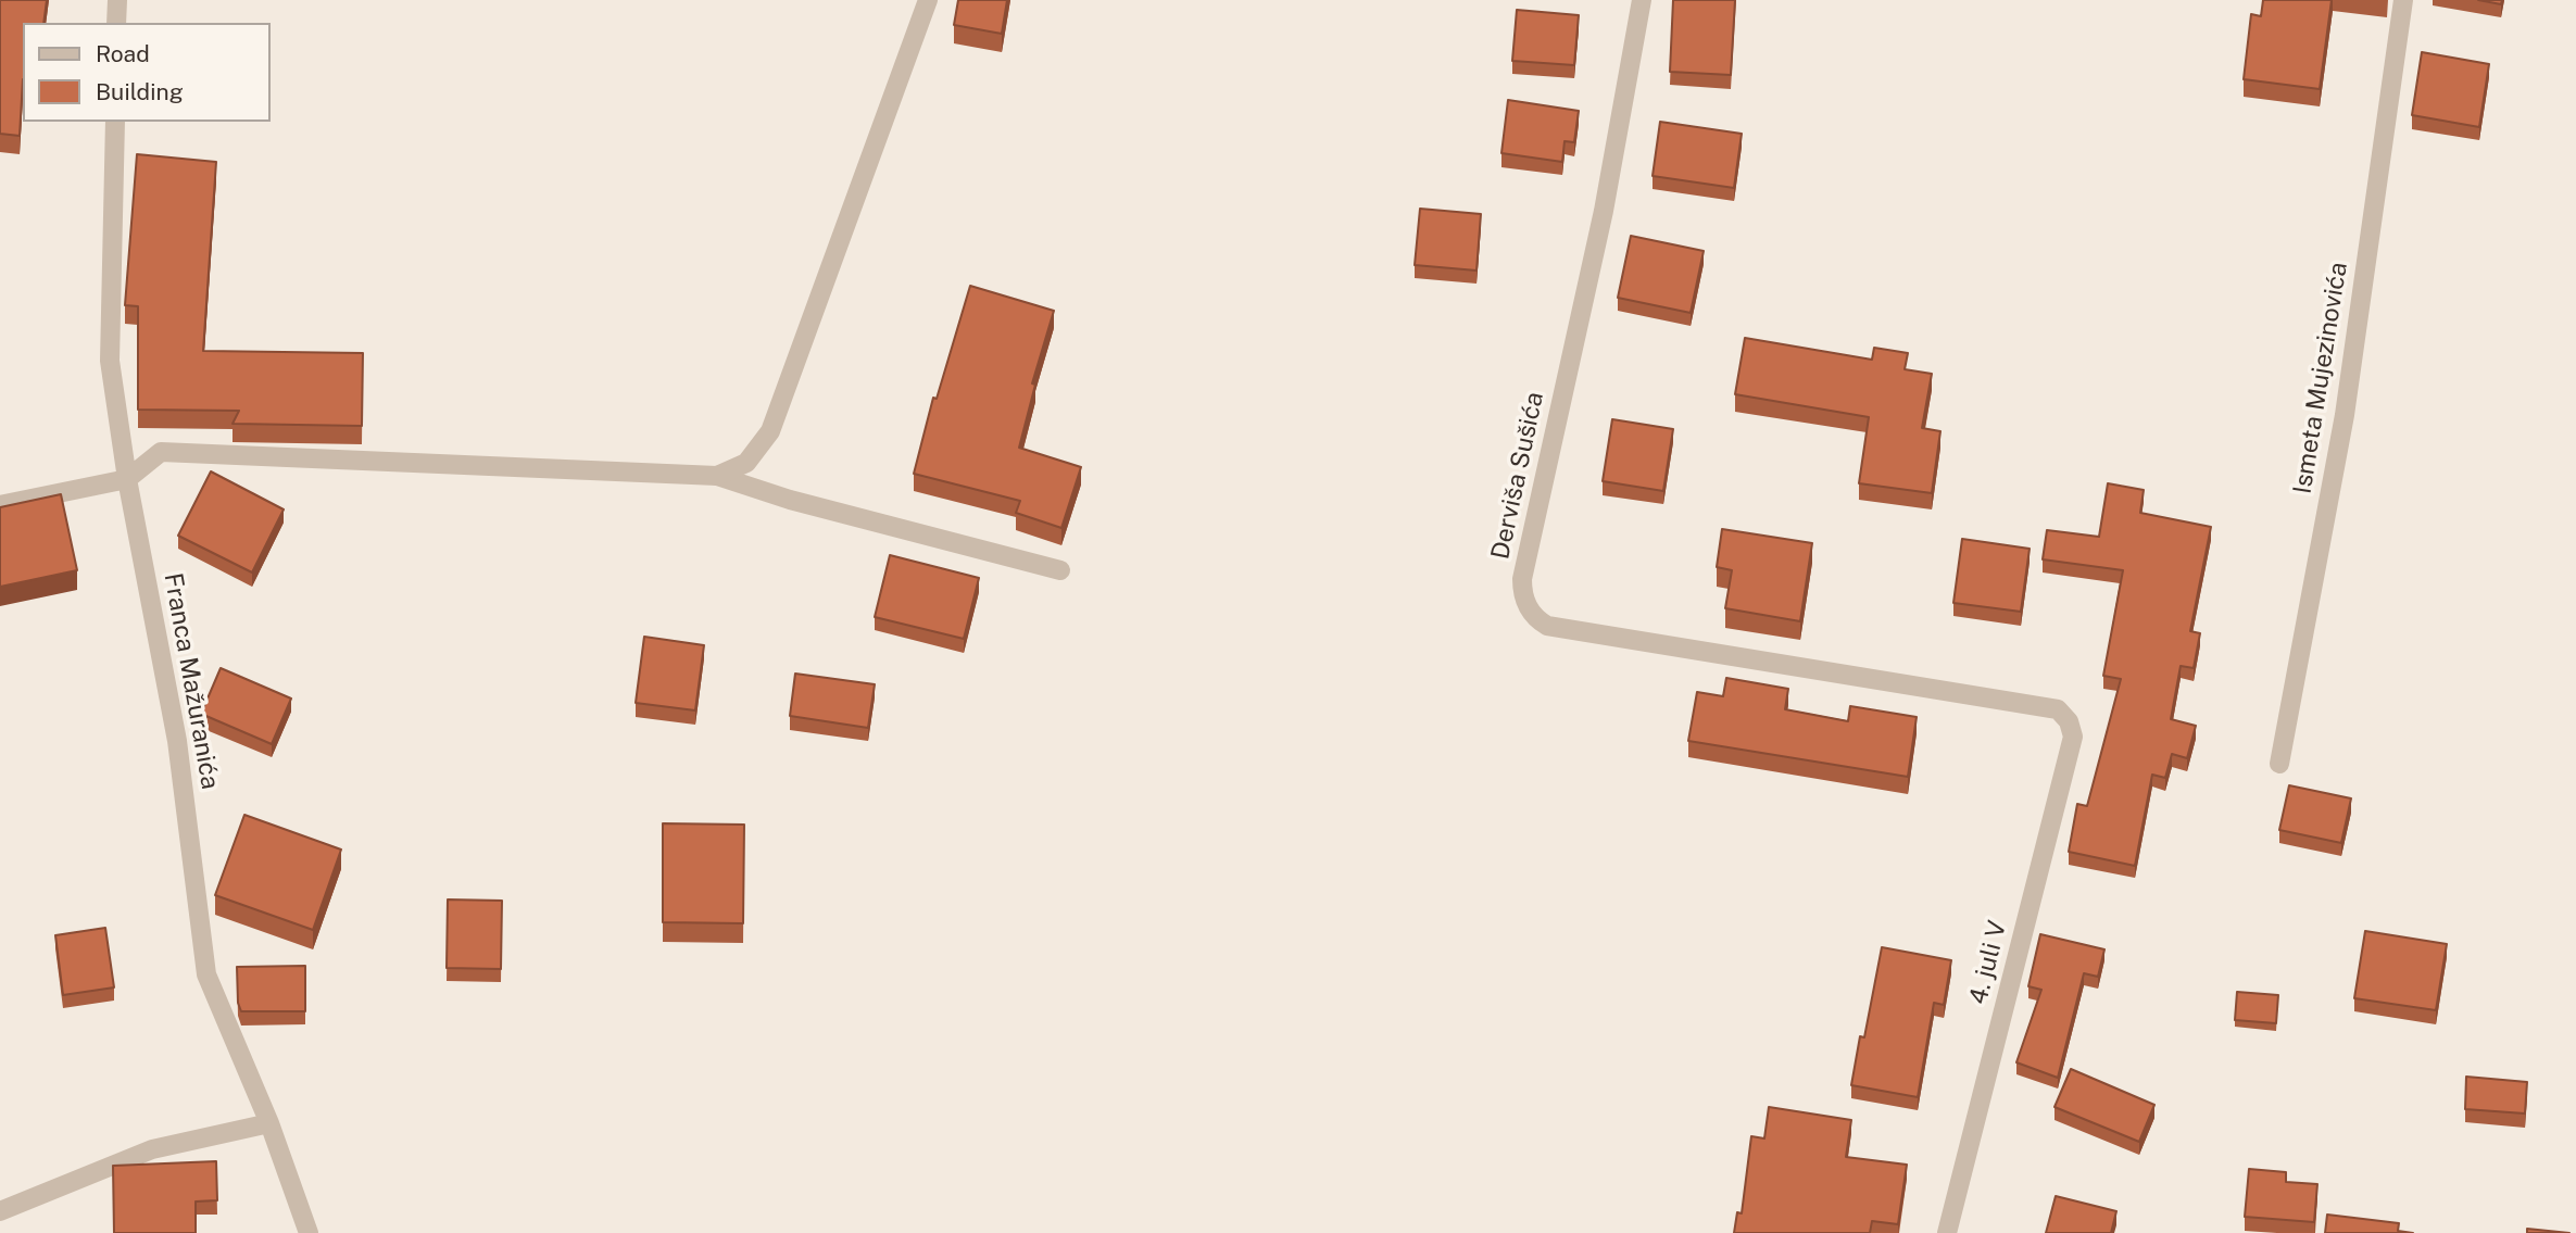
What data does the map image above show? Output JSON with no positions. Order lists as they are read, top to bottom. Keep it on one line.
{"streets":{"street":["Ismeta Mujezinovića","Derviša Sušića","Franca Mažuranića","4. juli V"]},"crossings":[["Derviša Sušića","4. juli V"]],"legend":["Road","Building"]}
